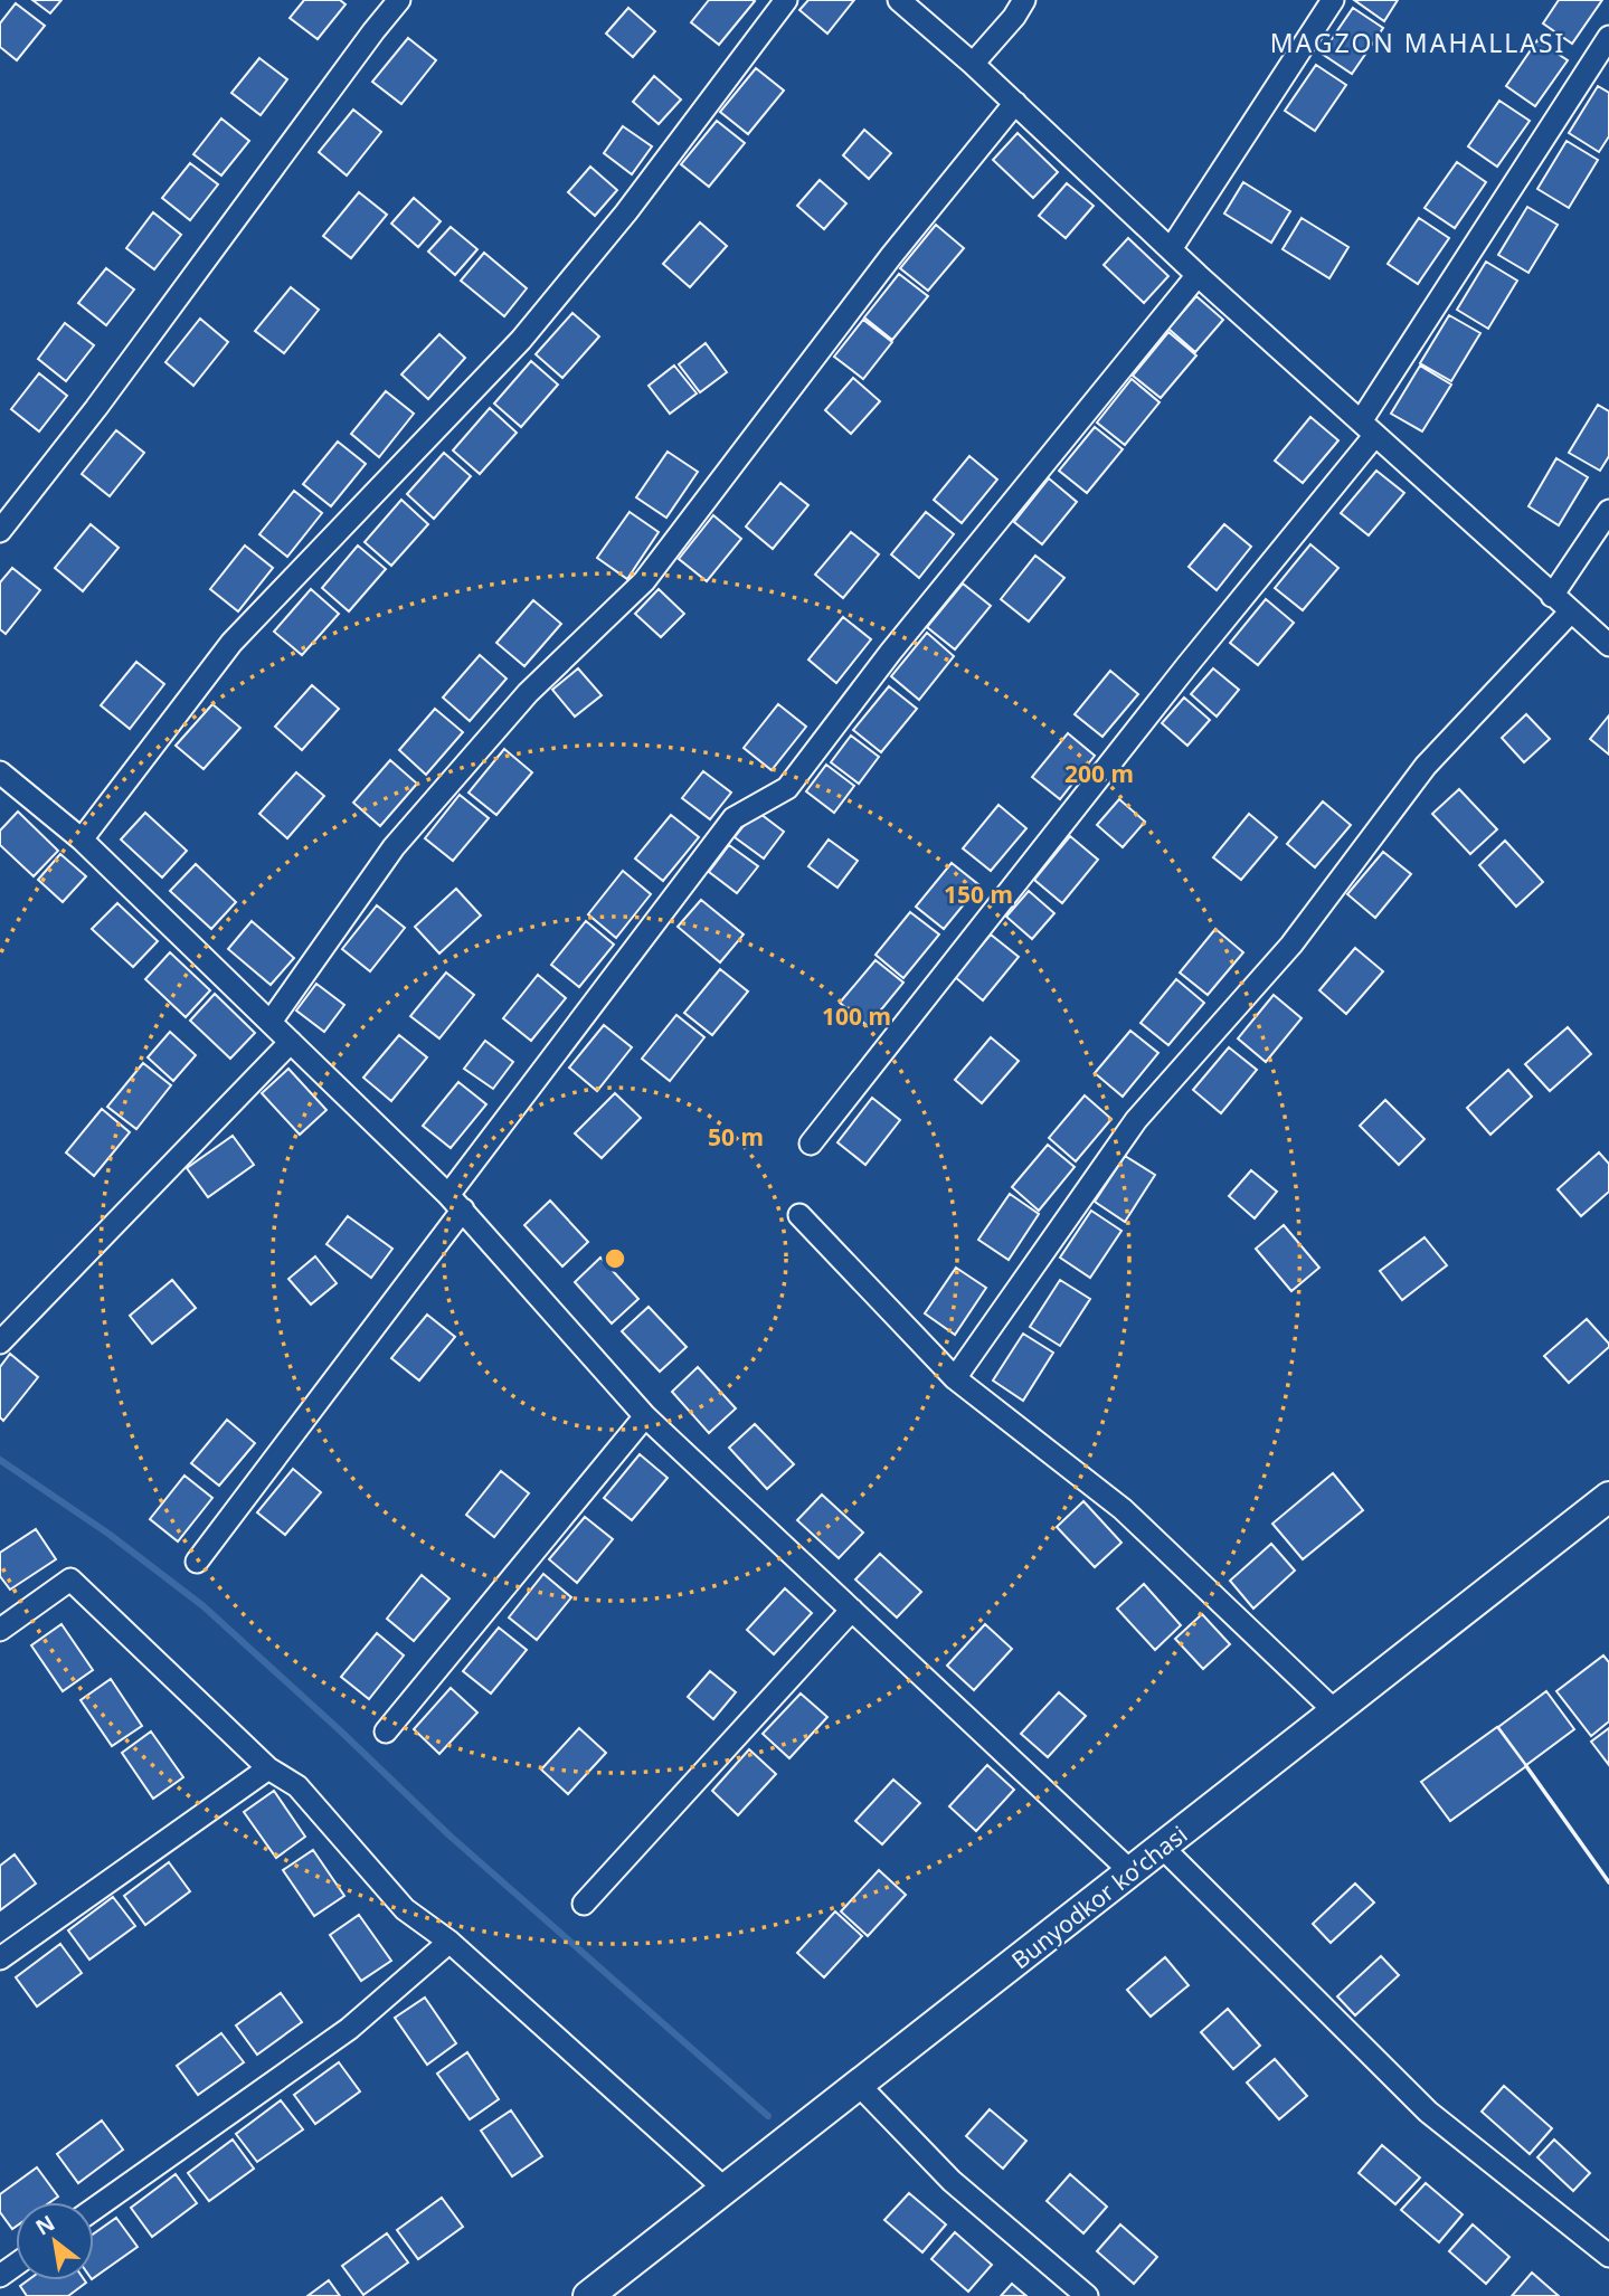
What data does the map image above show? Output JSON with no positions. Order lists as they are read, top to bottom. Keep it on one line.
{"streets":{"main road":["Bunyodkor koʻchasi"]},"districts":["MAGZON MAHALLASI"],"north":"top left","rings":["200 m","150 m","100 m","50 m"]}
